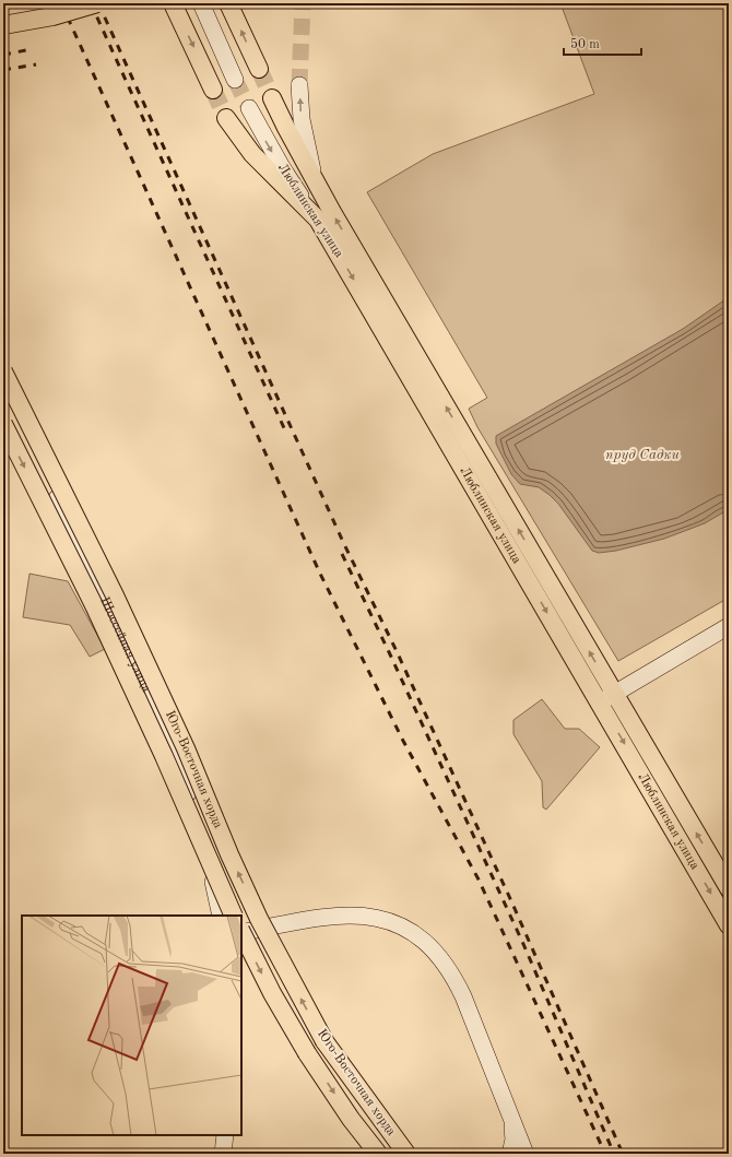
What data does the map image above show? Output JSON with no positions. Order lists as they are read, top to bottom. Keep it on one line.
{"streets":{"main road":["Люблинская улица","Шоссейная улица","Юго-Восточная хорда"]},"water":["пруд Садки"],"scale_bar":"50 m"}
